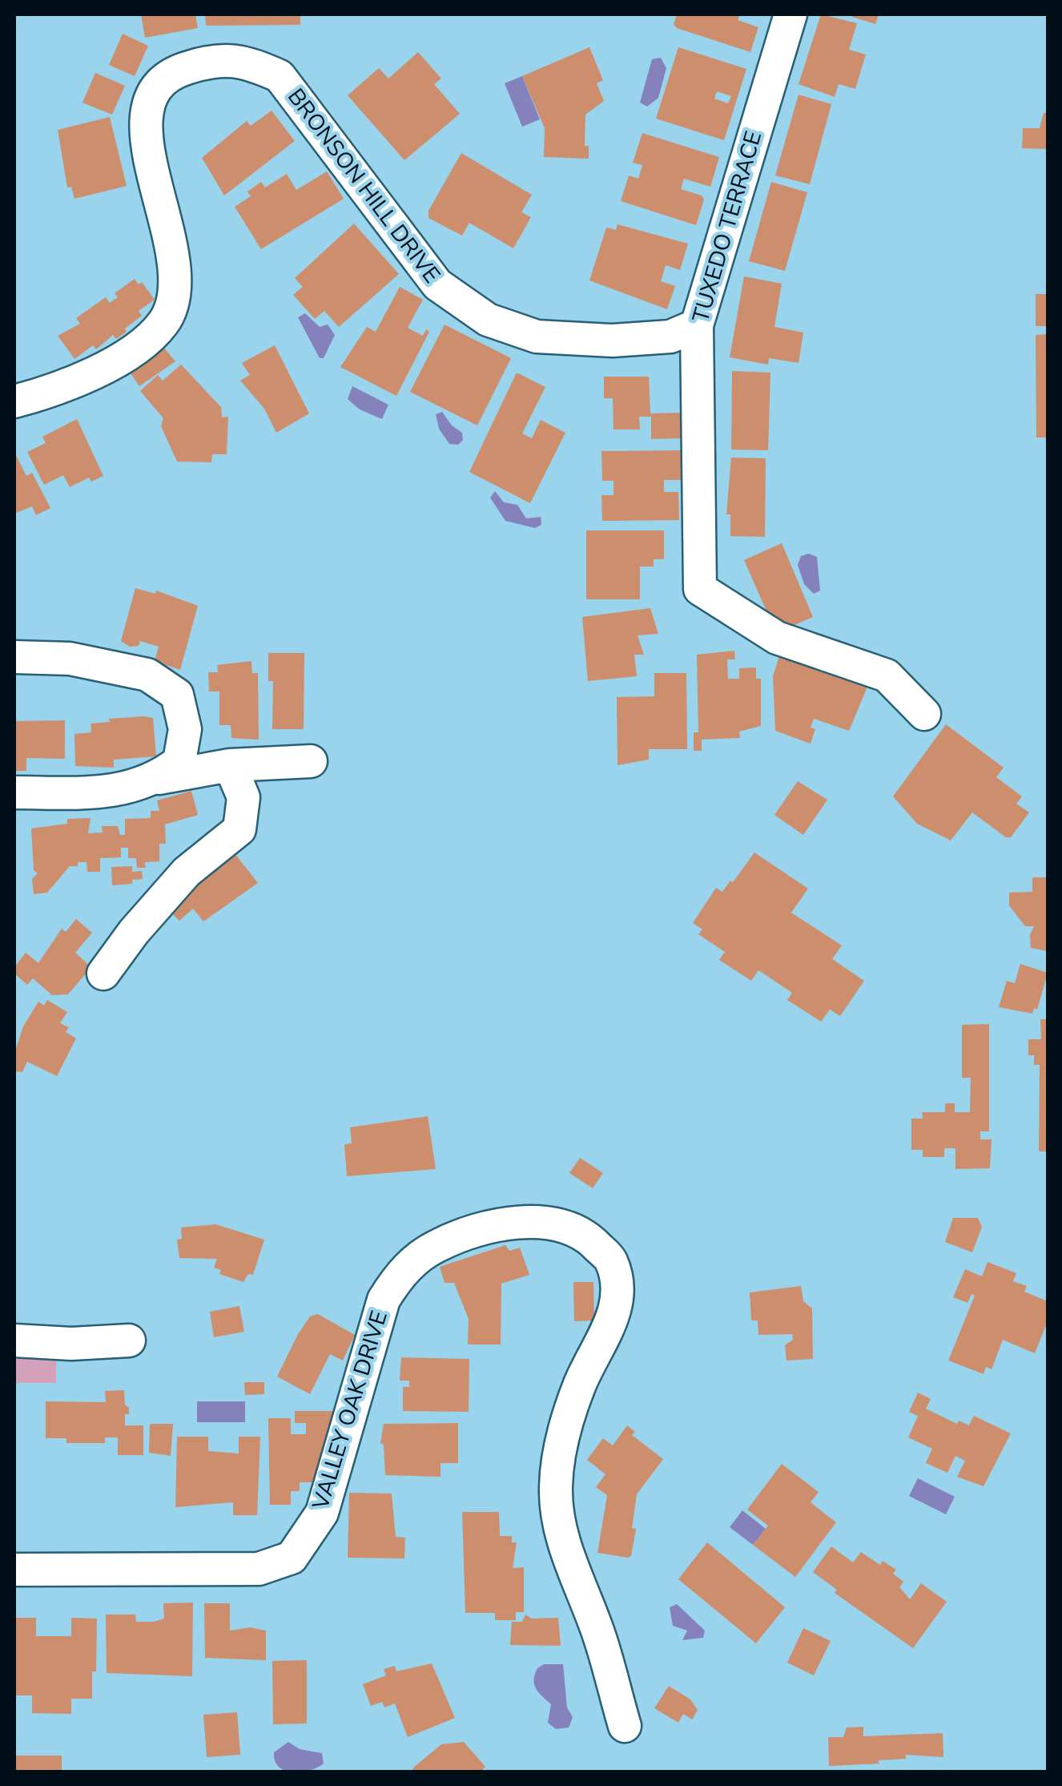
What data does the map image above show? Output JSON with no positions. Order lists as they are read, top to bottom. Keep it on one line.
{"streets":{"street":["BRONSON HILL DRIVE","TUXEDO TERRACE","VALLEY OAK DRIVE"]},"crossings":[["BRONSON HILL DRIVE","TUXEDO TERRACE"]]}
